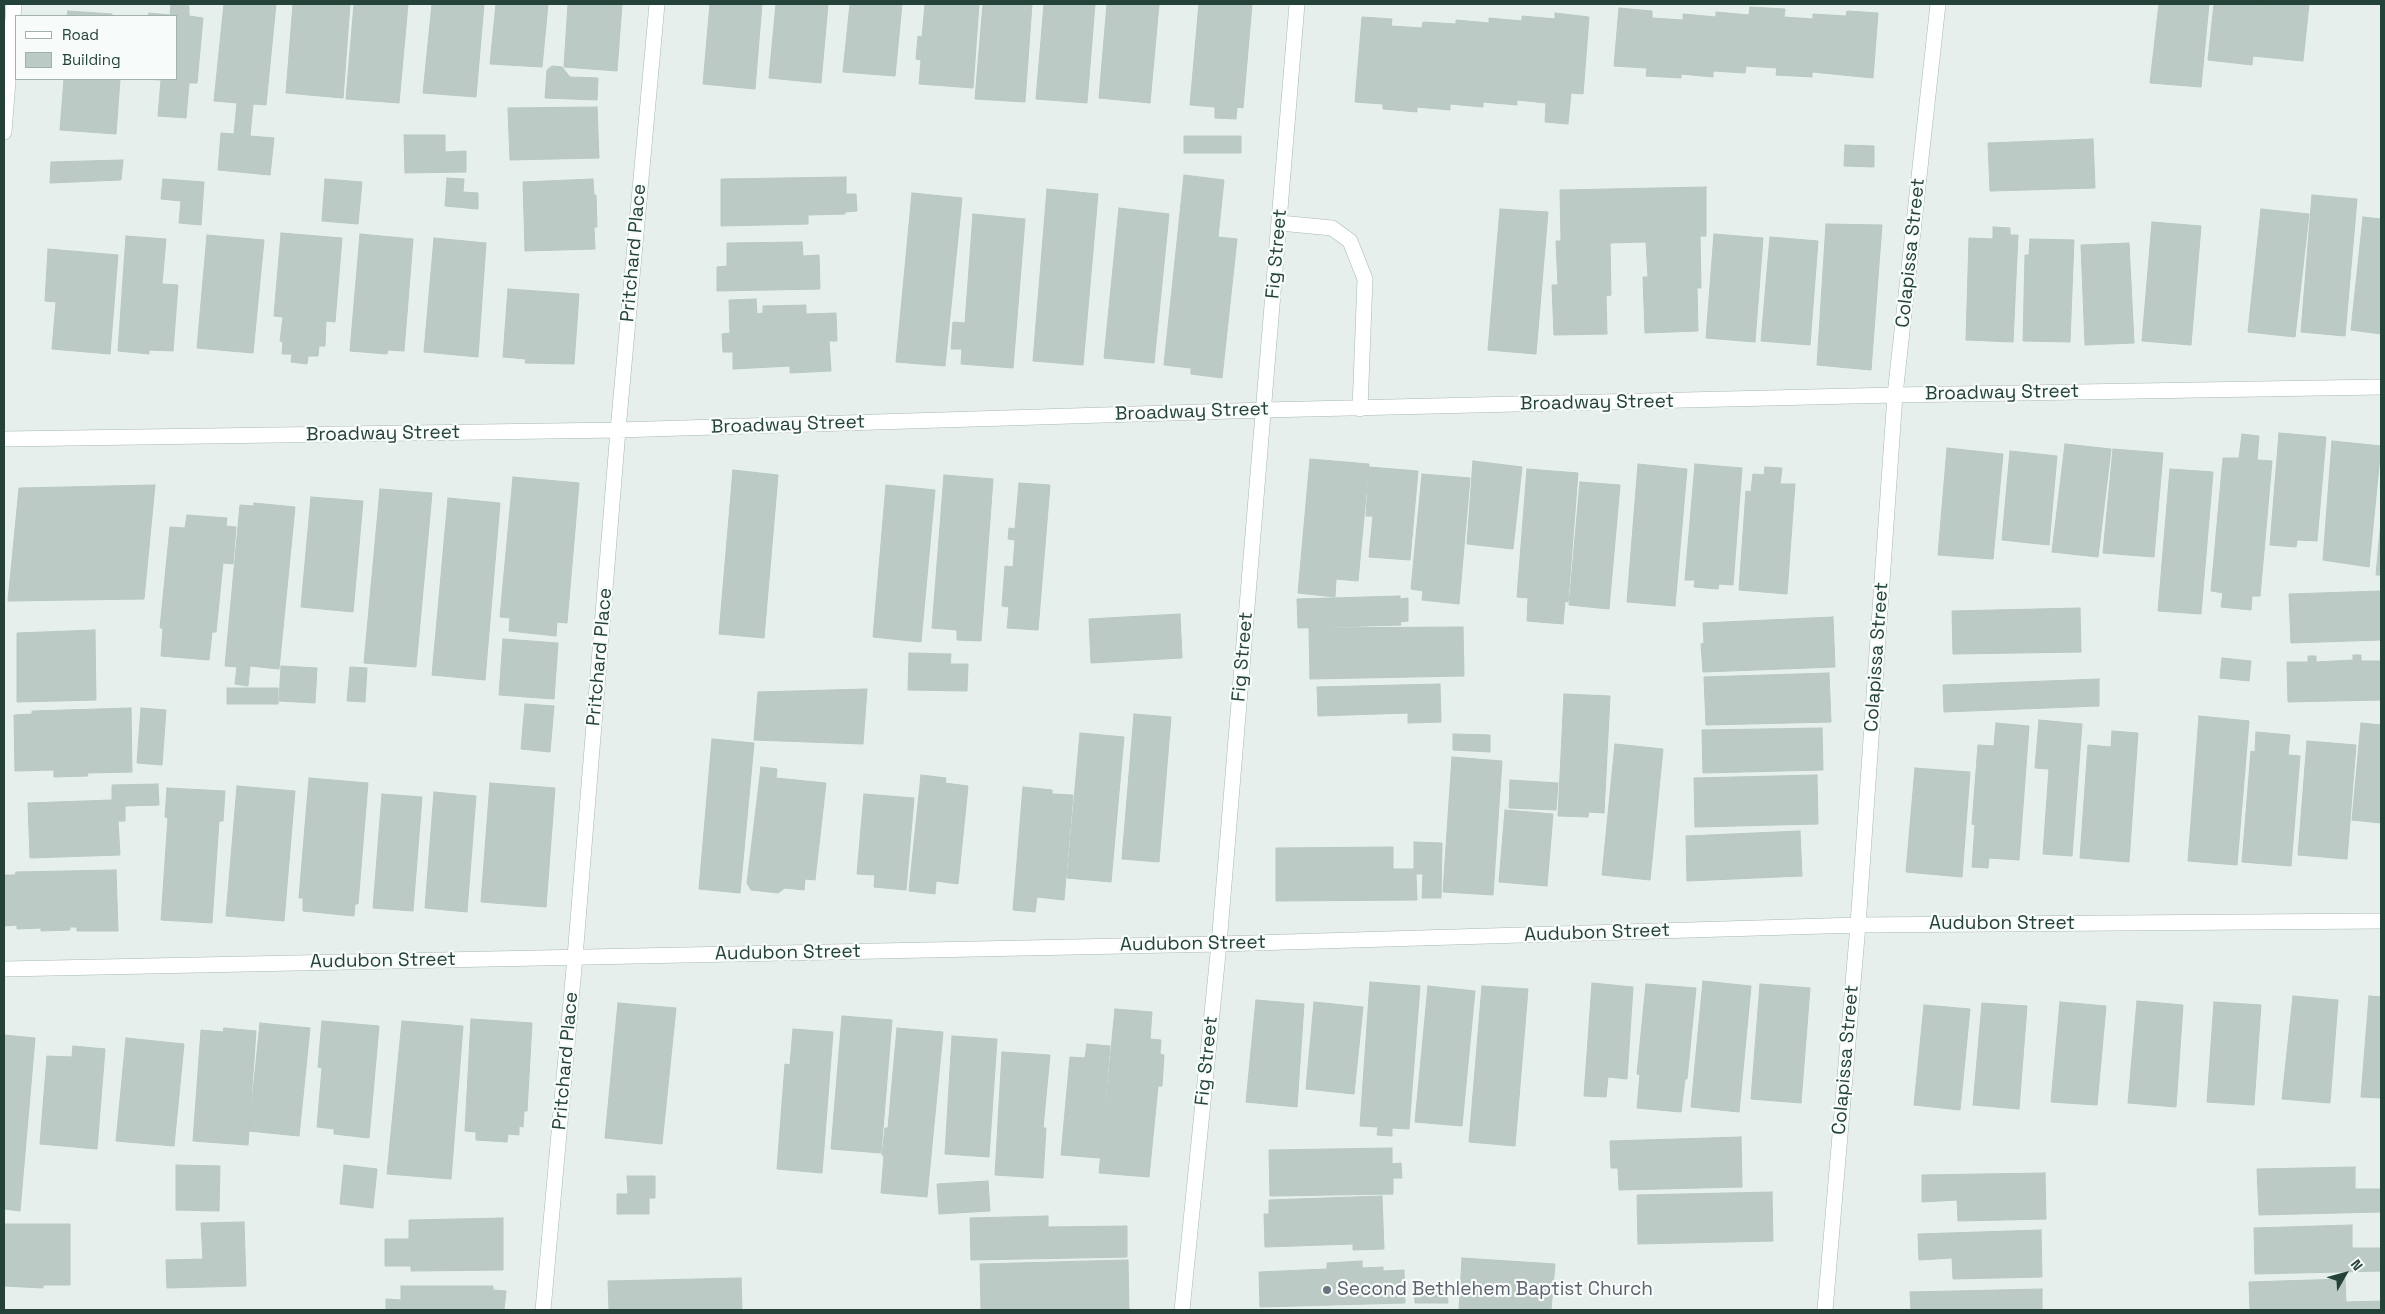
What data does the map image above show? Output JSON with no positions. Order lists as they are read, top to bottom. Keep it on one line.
{"streets":{"street":["Pritchard Place","Colapissa Street","Fig Street","Broadway Street","Audubon Street"]},"crossings":[["Pritchard Place","Broadway Street"],["Pritchard Place","Audubon Street"],["Colapissa Street","Broadway Street"],["Colapissa Street","Audubon Street"],["Fig Street","Broadway Street"],["Fig Street","Audubon Street"]],"places":["Second Bethlehem Baptist Church"],"legend":["Road","Building"],"north":"top right"}
